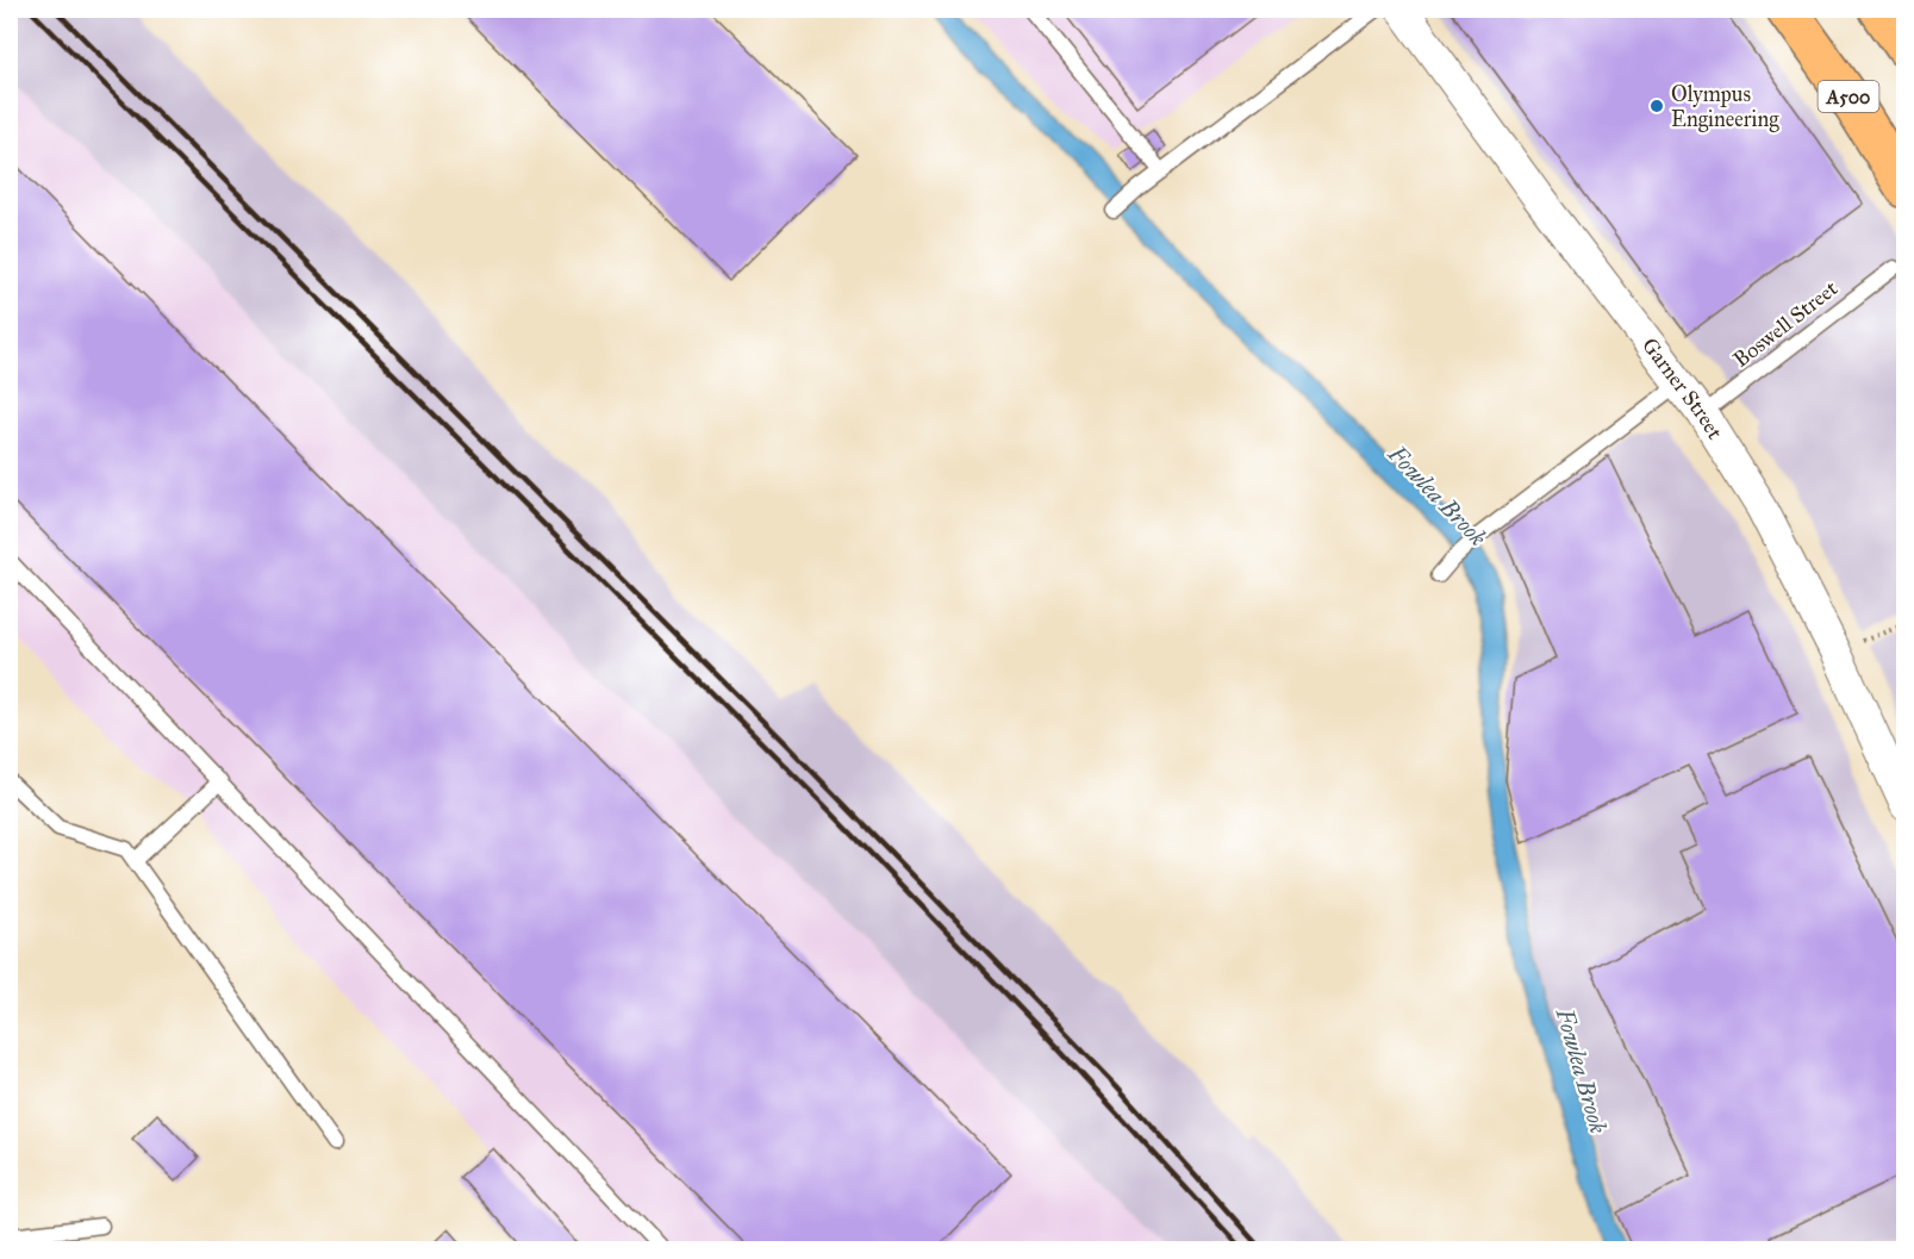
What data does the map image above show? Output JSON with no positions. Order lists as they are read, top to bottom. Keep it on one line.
{"streets":{"highway":["A500"],"street":["Garner Street"],"lane":["Boswell Street"]},"crossings":[["Boswell Street","Garner Street"]],"water":["Fowlea Brook"],"places":["Olympus Engineering"]}
